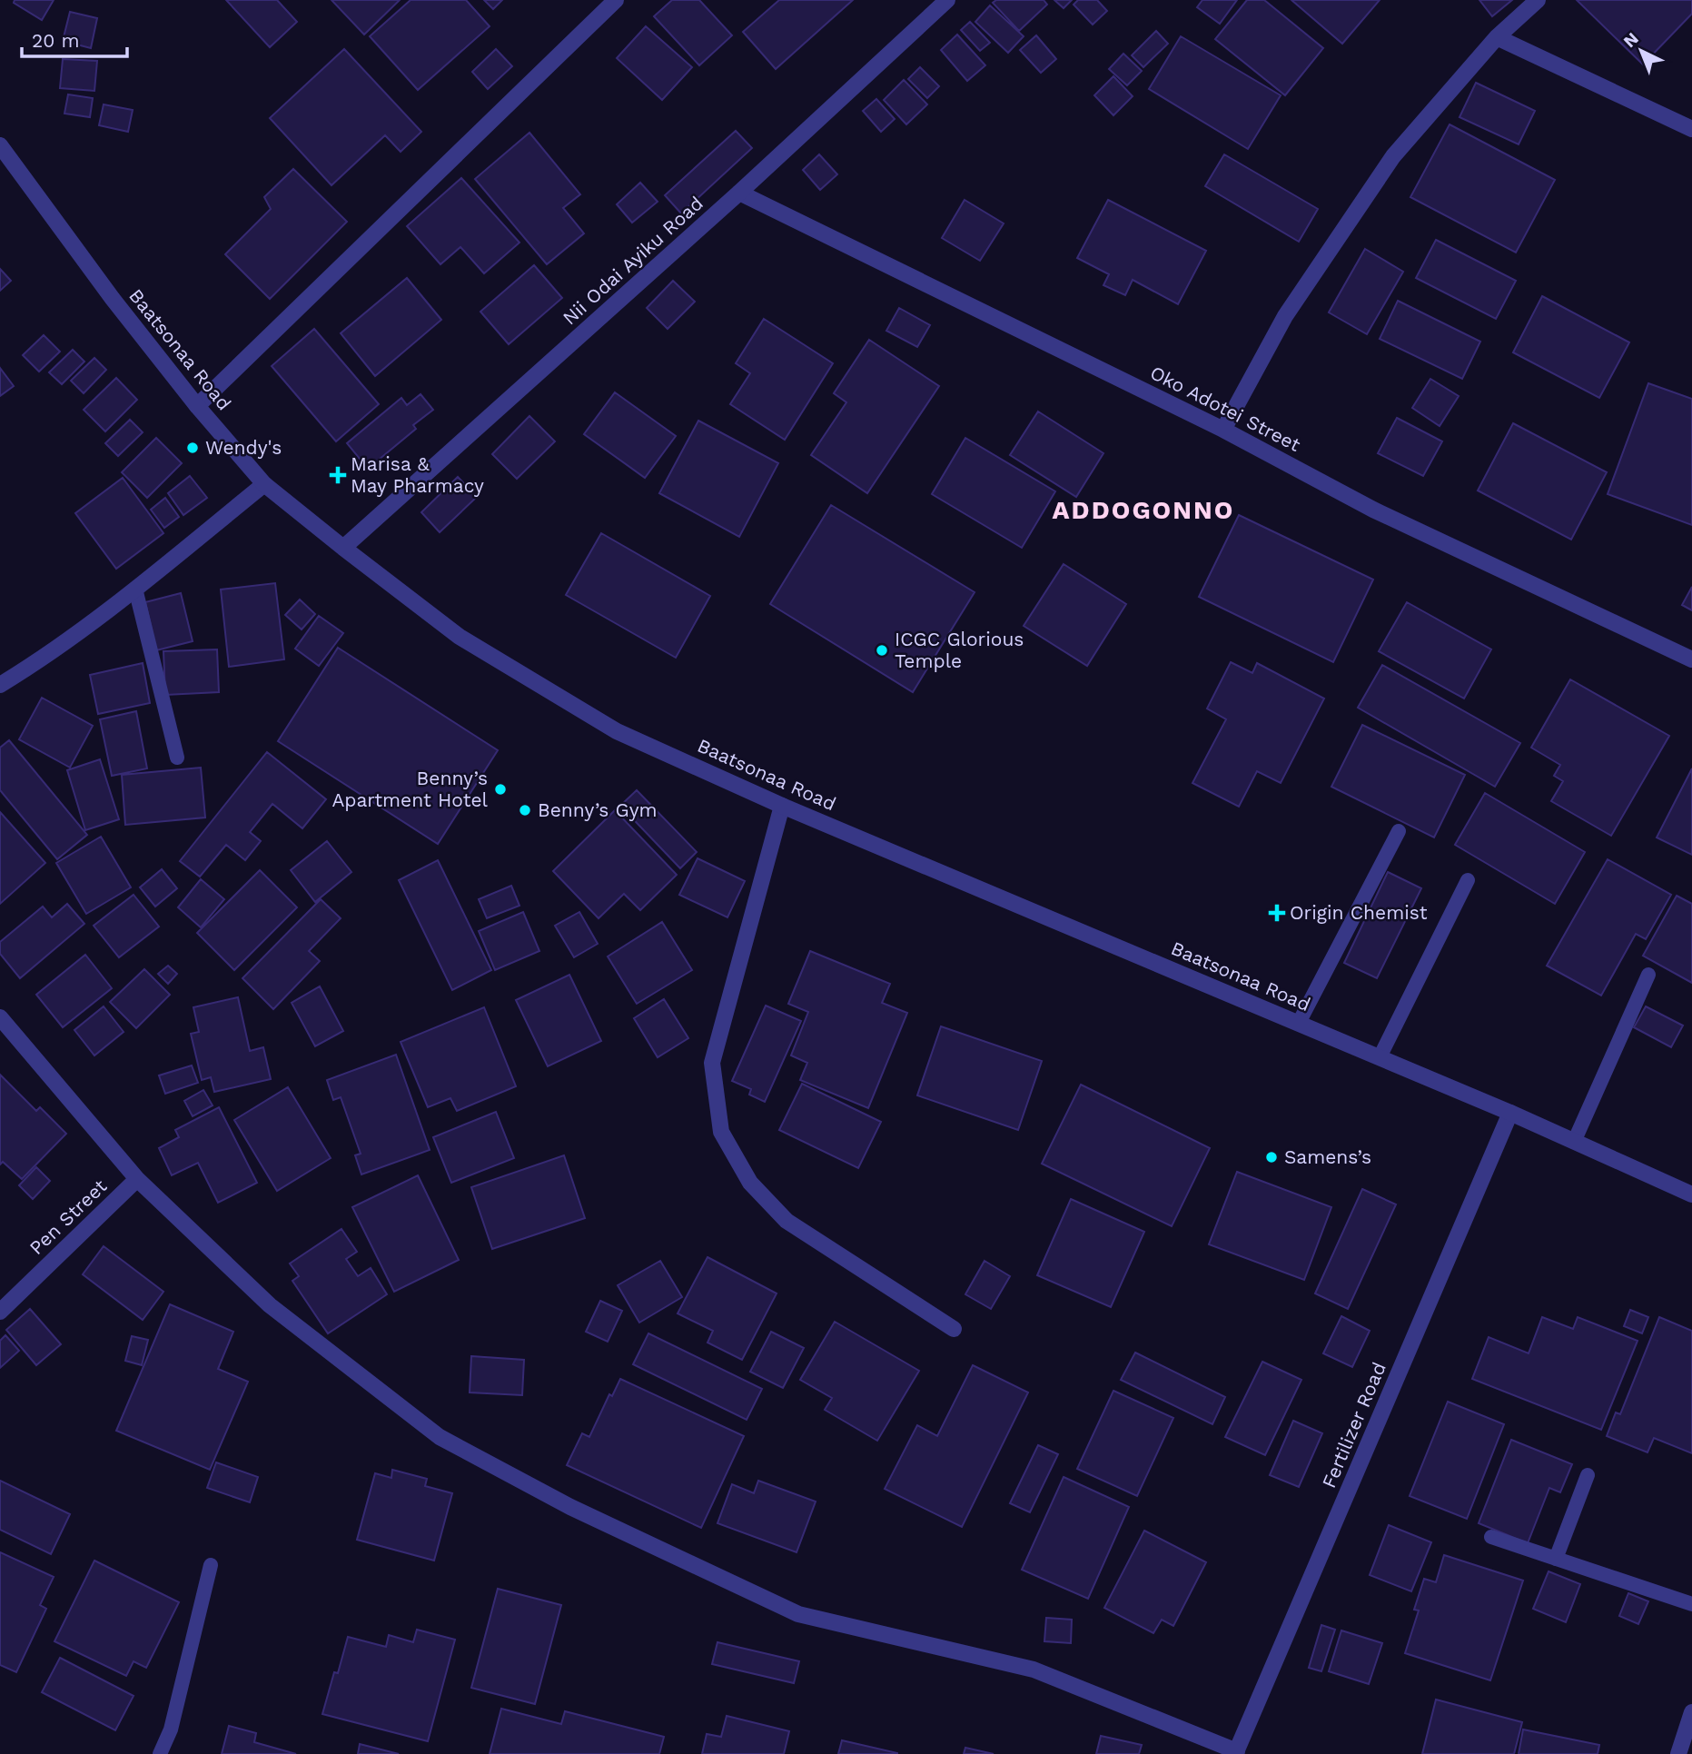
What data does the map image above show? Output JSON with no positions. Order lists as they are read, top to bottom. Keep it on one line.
{"streets":{"street":["Nii Odai Ayiku Road","Baatsonaa Road","Oko Adotei Street","Pen Street","Fertilizer Road"]},"crossings":[["Nii Odai Ayiku Road","Baatsonaa Road"],["Nii Odai Ayiku Road","Oko Adotei Street"],["Baatsonaa Road","Fertilizer Road"]],"districts":["ADDOGONNO"],"places":{"other":["Wendy's","ICGC Glorious Temple","Benny’s Apartment Hotel","Benny’s Gym","Samens’s"],"health":["Marisa & May Pharmacy","Origin Chemist"]},"scale_bar":"20 m","north":"top left"}
